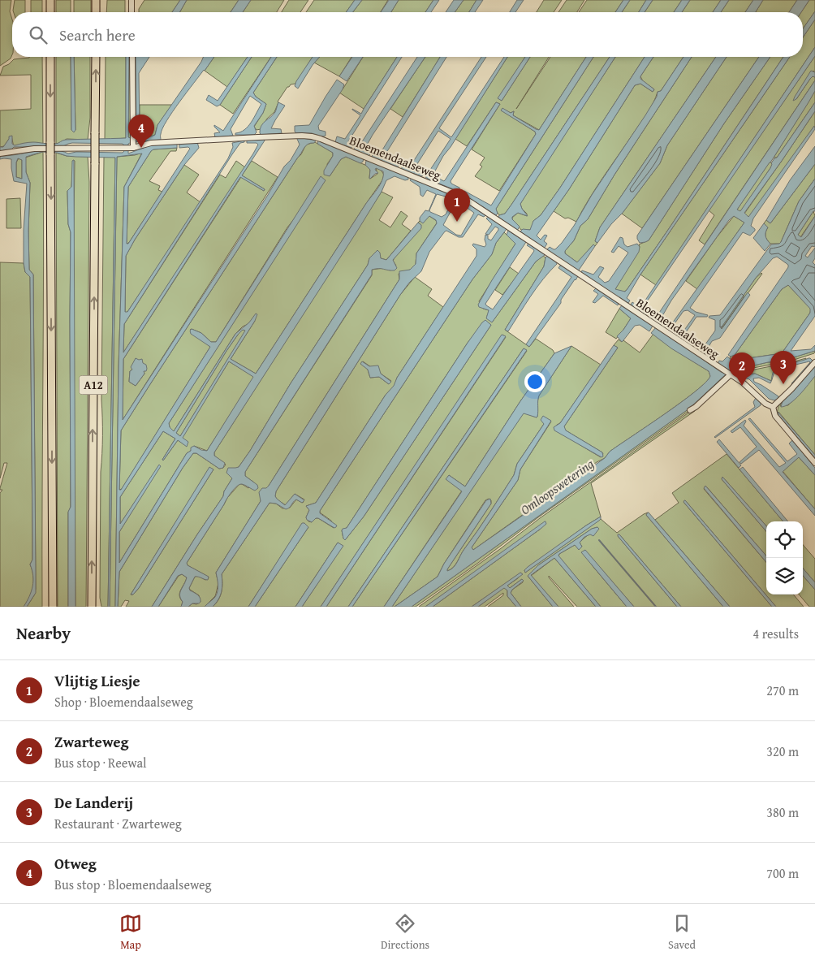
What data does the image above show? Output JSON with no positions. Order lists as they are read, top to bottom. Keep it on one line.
{"streets":{"highway":["A12"],"street":["Bloemendaalseweg"]},"water":["Omloopswetering"],"page":{"search":"Search here","pins":["4","1","3","2"],"heading":["Nearby","4 results"],"list":[{"mark":"1","name":"Vlijtig Liesje","note":"Shop · Bloemendaalseweg","value":"270 m"},{"mark":"2","name":"Zwarteweg","note":"Bus stop · Reewal","value":"320 m"},{"mark":"3","name":"De Landerij","note":"Restaurant · Zwarteweg","value":"380 m"},{"mark":"4","name":"Otweg","note":"Bus stop · Bloemendaalseweg","value":"700 m"}],"nav":["Map","Directions","Saved"]}}
